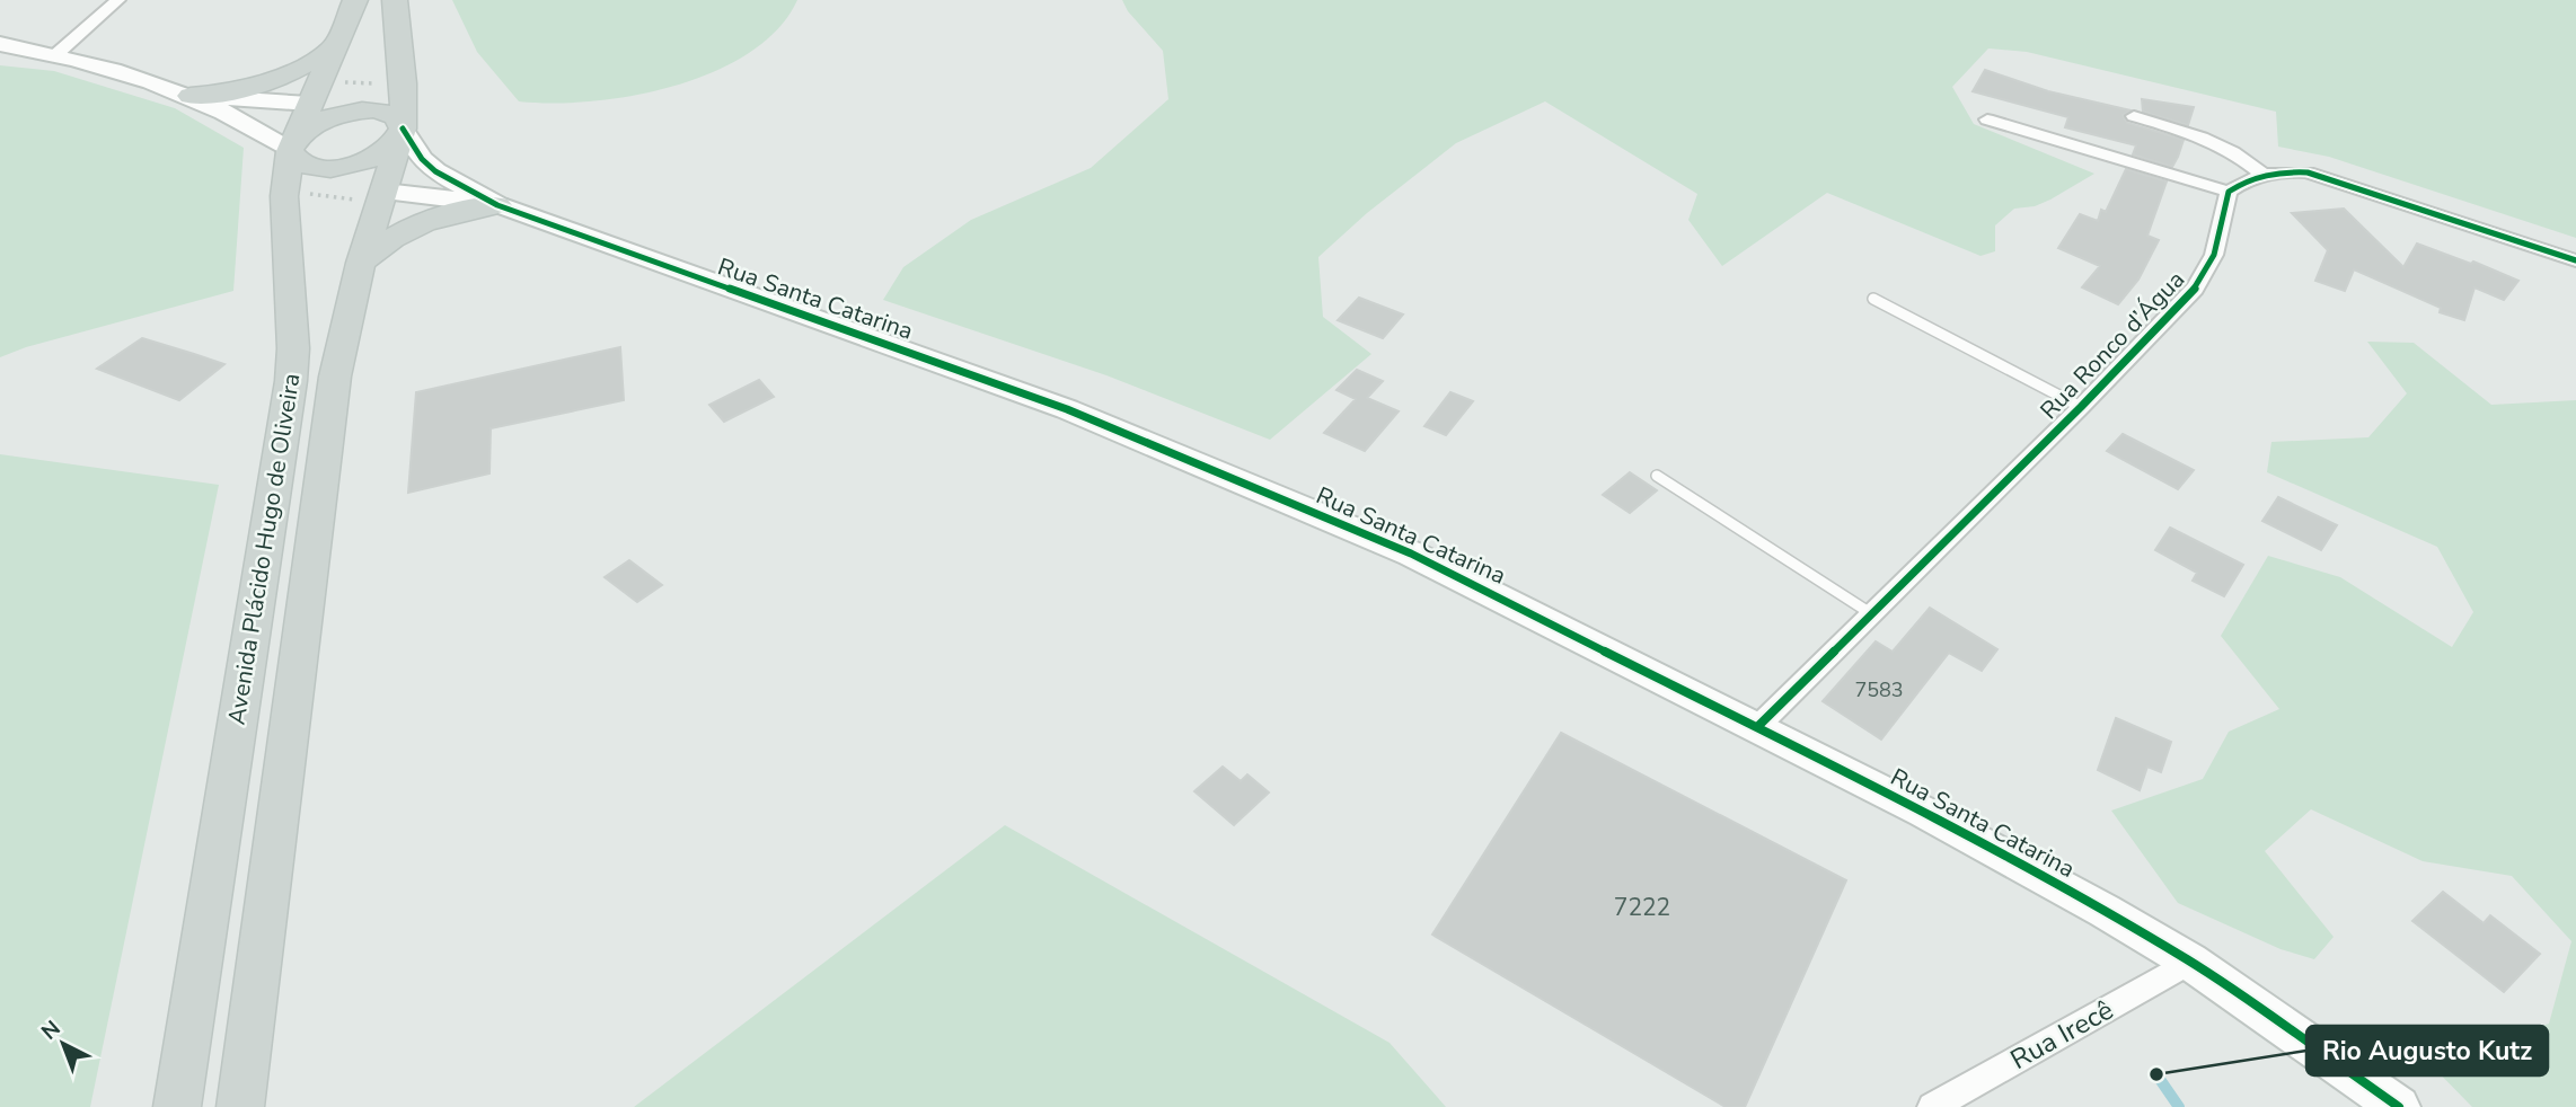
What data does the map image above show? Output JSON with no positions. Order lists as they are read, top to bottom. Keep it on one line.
{"streets":{"main road":["Rua Santa Catarina","Avenida Plácido Hugo de Oliveira"],"street":["Rua Ronco d’Água","Rua Irecê"]},"crossings":[["Rua Santa Catarina","Rua Ronco d’Água"],["Rua Santa Catarina","Avenida Plácido Hugo de Oliveira"],["Rua Santa Catarina","Rua Irecê"]],"places":["Rio Augusto Kutz"],"house_numbers":["7583","7222"],"north":"top left"}
